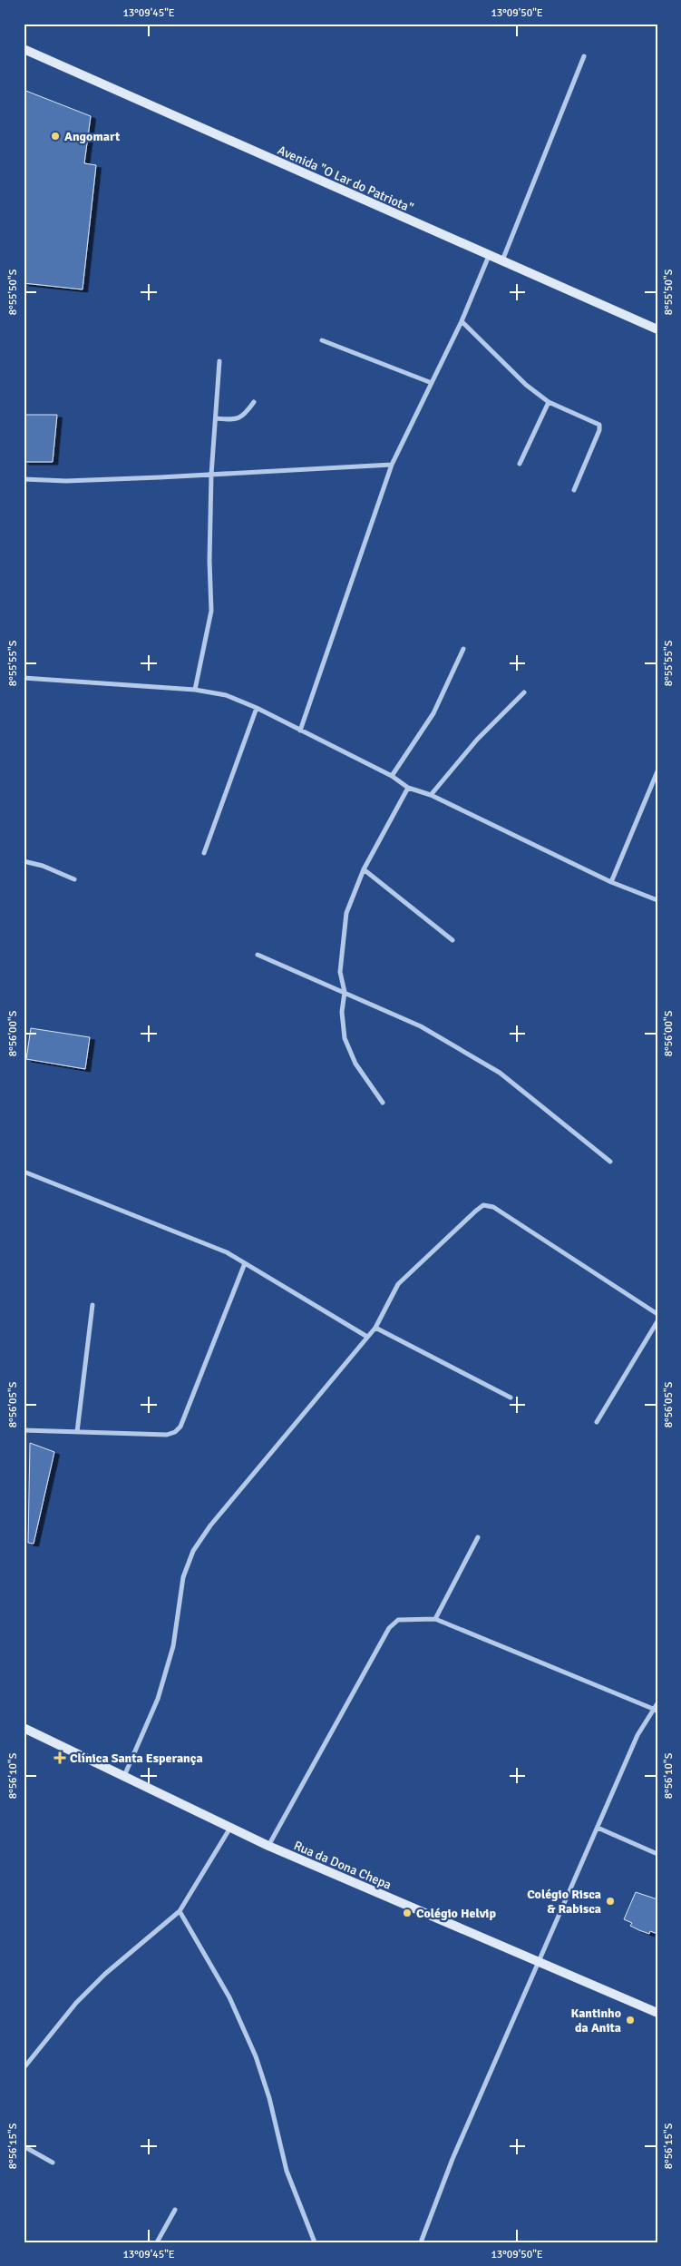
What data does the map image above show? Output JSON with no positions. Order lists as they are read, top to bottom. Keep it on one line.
{"streets":{"main road":["Avenida \"O Lar do Patriota\"","Rua da Dona Chepa"]},"places":{"other":["Angomart","Colégio Risca & Rabisca","Colégio Helvip","Kantinho da Anita"],"health":["Clínica Santa Esperança"]},"coordinates":["13°09'45\"E","13°09'50\"E","8°55'50\"S","8°55'55\"S","8°56'00\"S","8°56'05\"S","8°56'10\"S","8°56'15\"S"]}
